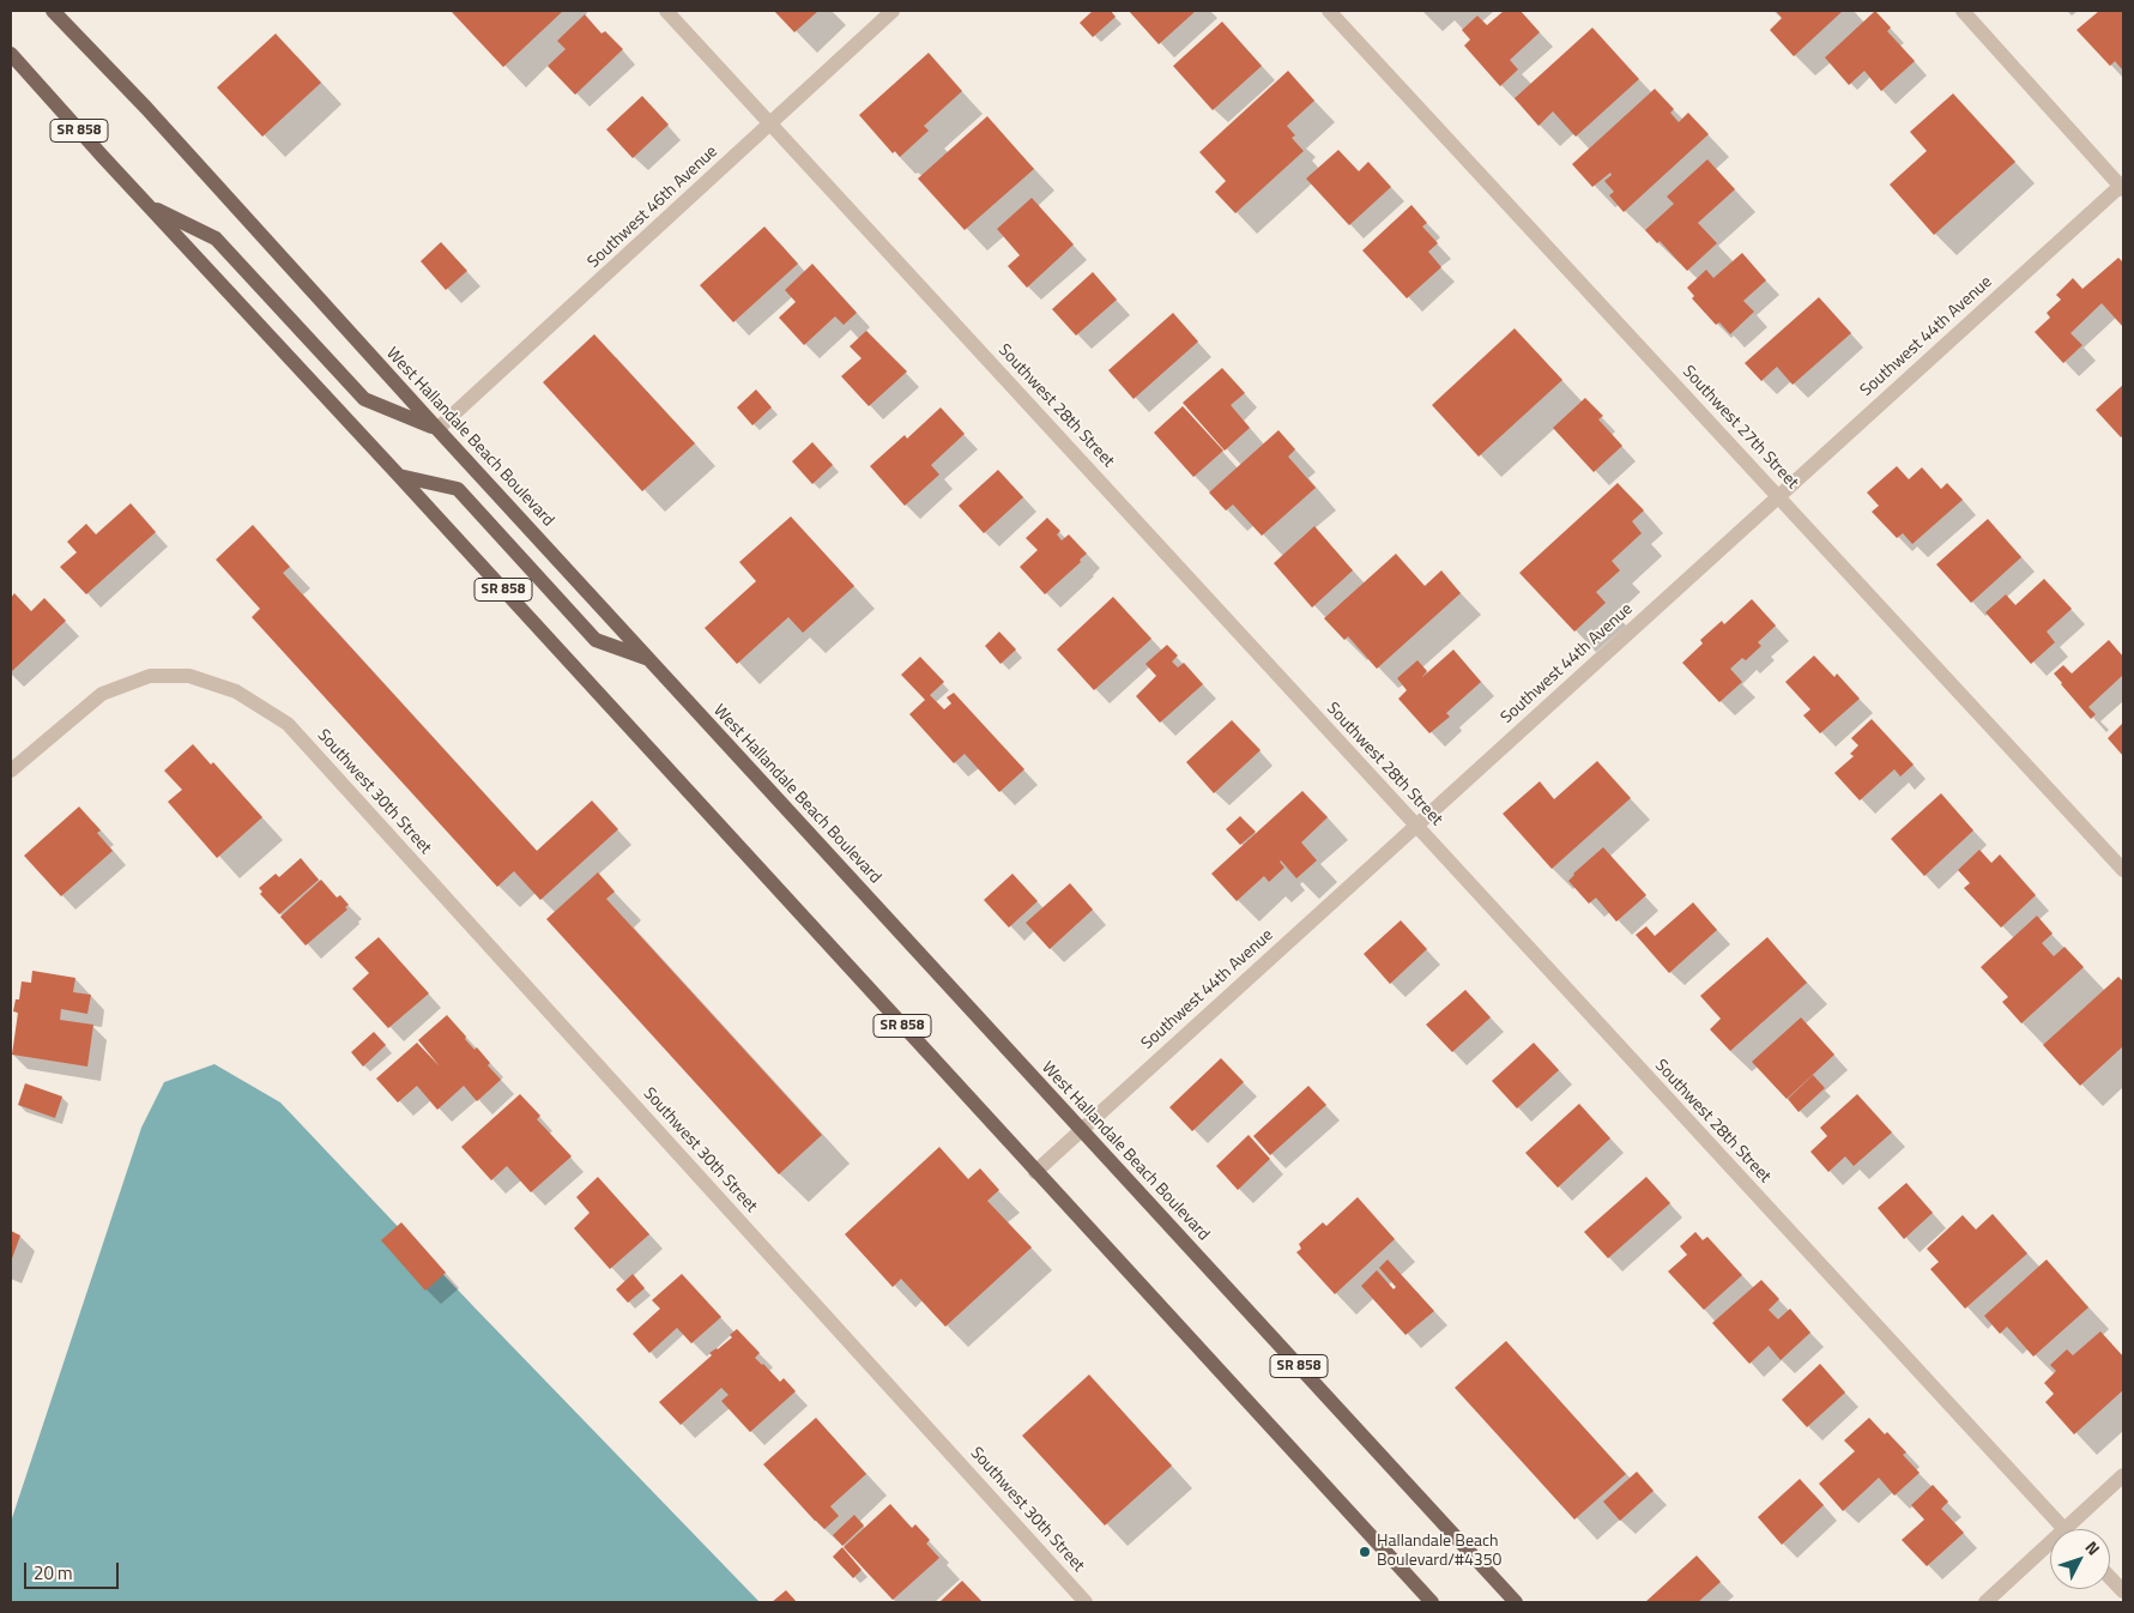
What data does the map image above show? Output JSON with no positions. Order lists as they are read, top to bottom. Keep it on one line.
{"streets":{"main road":["SR 858","West Hallandale Beach Boulevard"],"street":["Southwest 46th Avenue","Southwest 44th Avenue","Southwest 28th Street","Southwest 27th Street","Southwest 30th Street"]},"crossings":[["SR 858","Southwest 44th Avenue"],["Southwest 46th Avenue","Southwest 28th Street"],["Southwest 46th Avenue","West Hallandale Beach Boulevard"],["Southwest 44th Avenue","Southwest 28th Street"],["Southwest 44th Avenue","Southwest 27th Street"],["Southwest 44th Avenue","West Hallandale Beach Boulevard"]],"places":["Hallandale Beach Boulevard/#4350"],"scale_bar":"20 m","north":"top right"}
